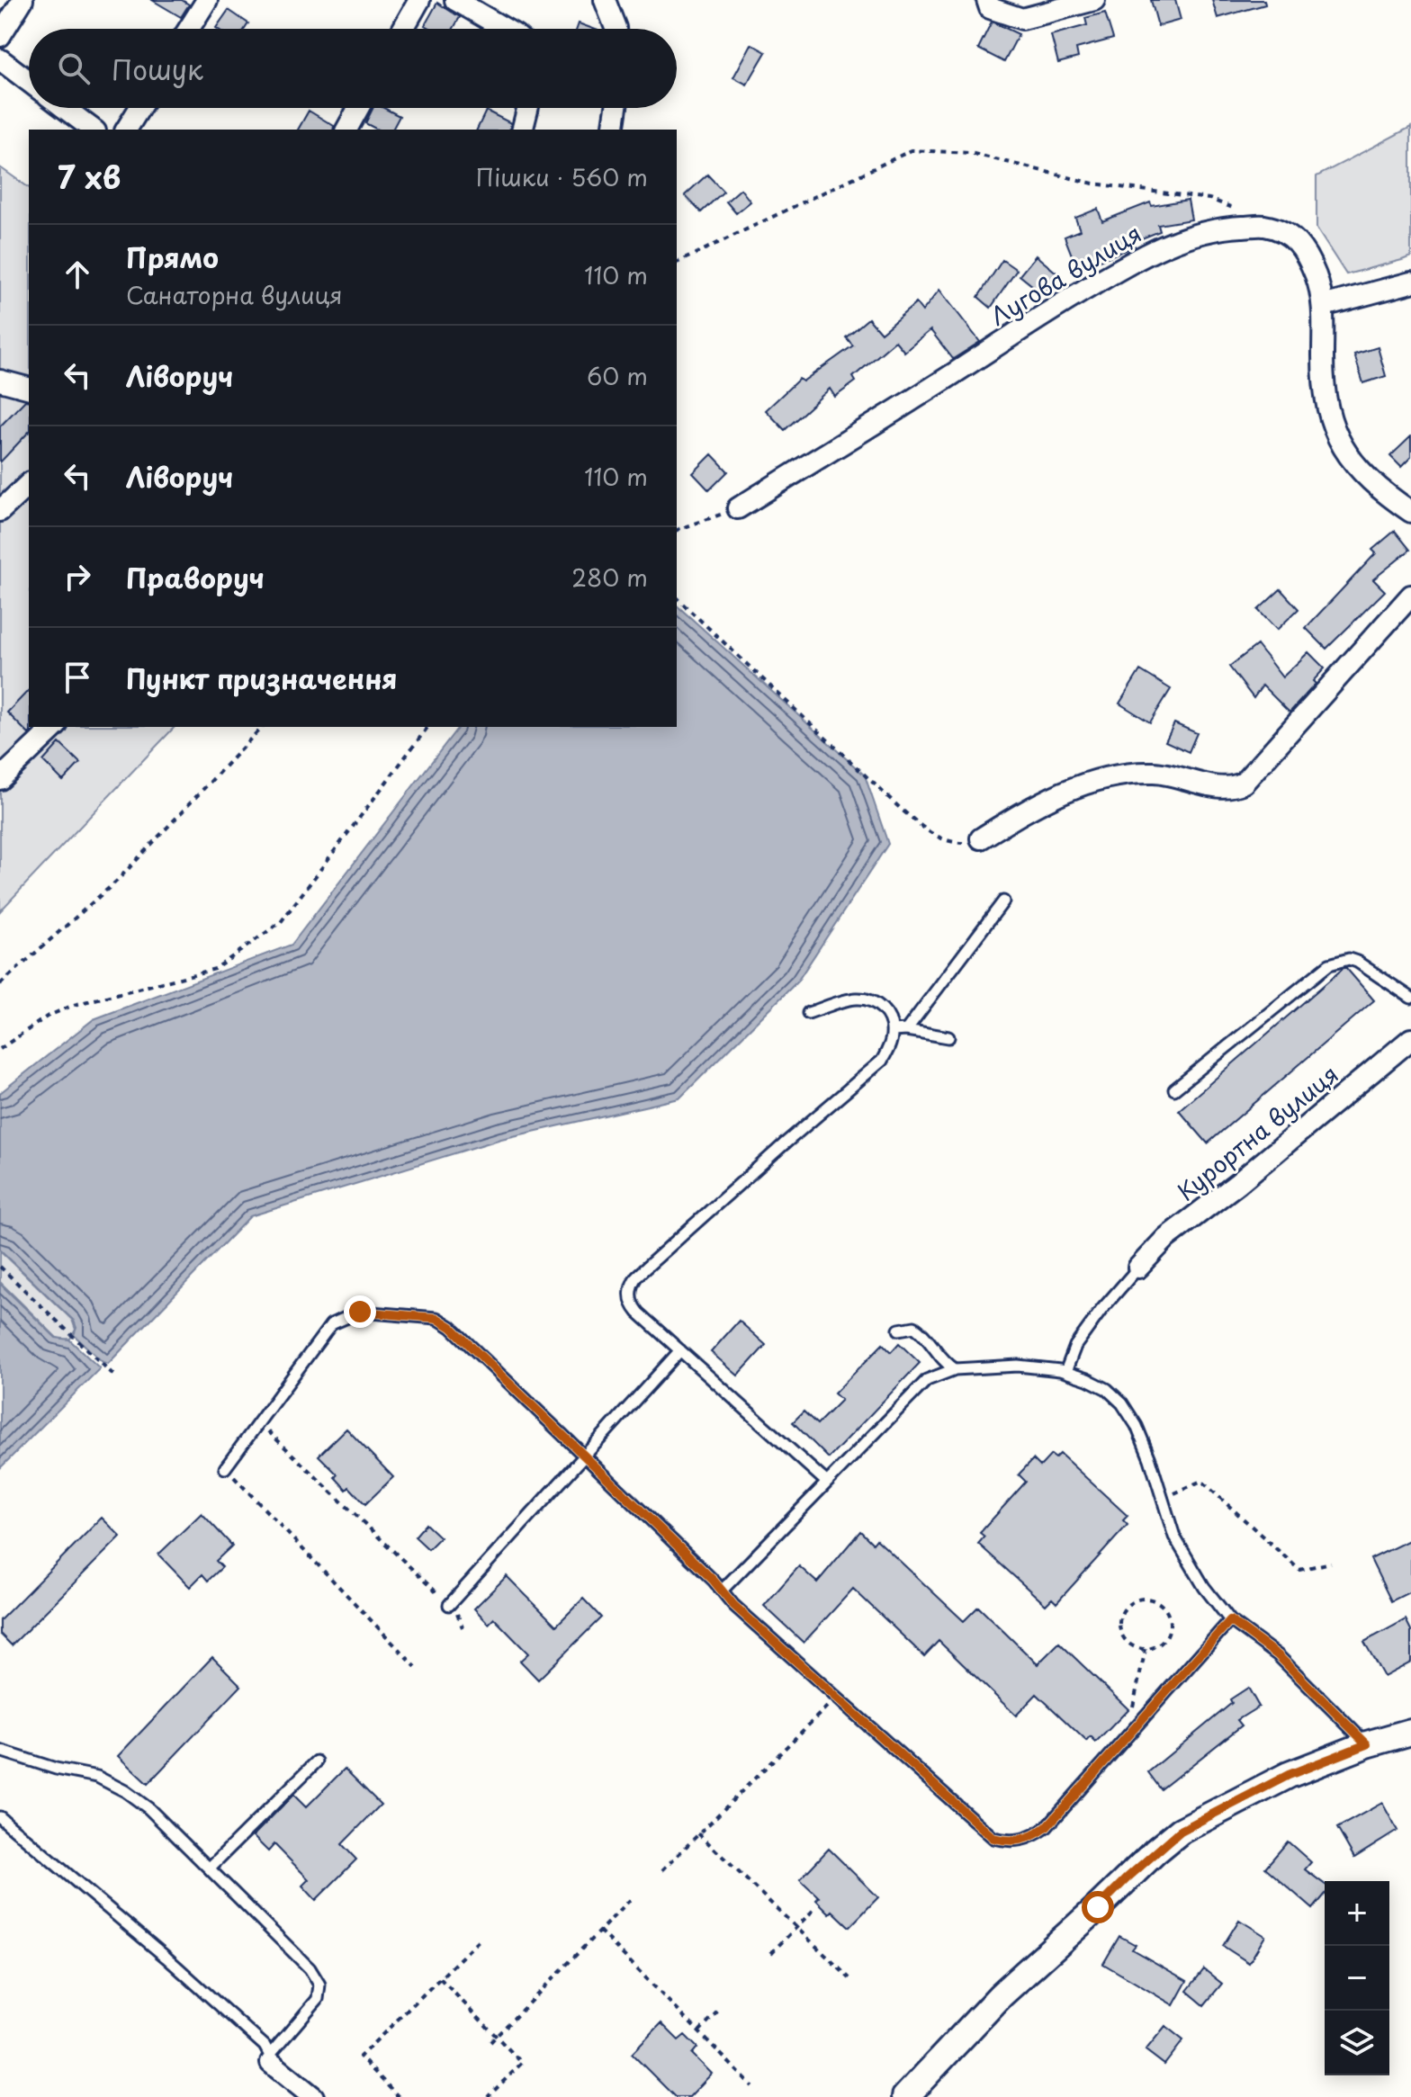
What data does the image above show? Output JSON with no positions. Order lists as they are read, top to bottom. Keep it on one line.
{"streets":{"street":["Лугова вулиця","Курортна вулиця"]},"page":{"search":"Пошук","heading":["7 хв","Пішки · 560 m"],"list":[["Прямо","Санаторна вулиця","110 m"],["Ліворуч","60 m"],["Ліворуч","110 m"],["Праворуч","280 m"],"Пункт призначення"],"map_buttons":["+","−"]}}
